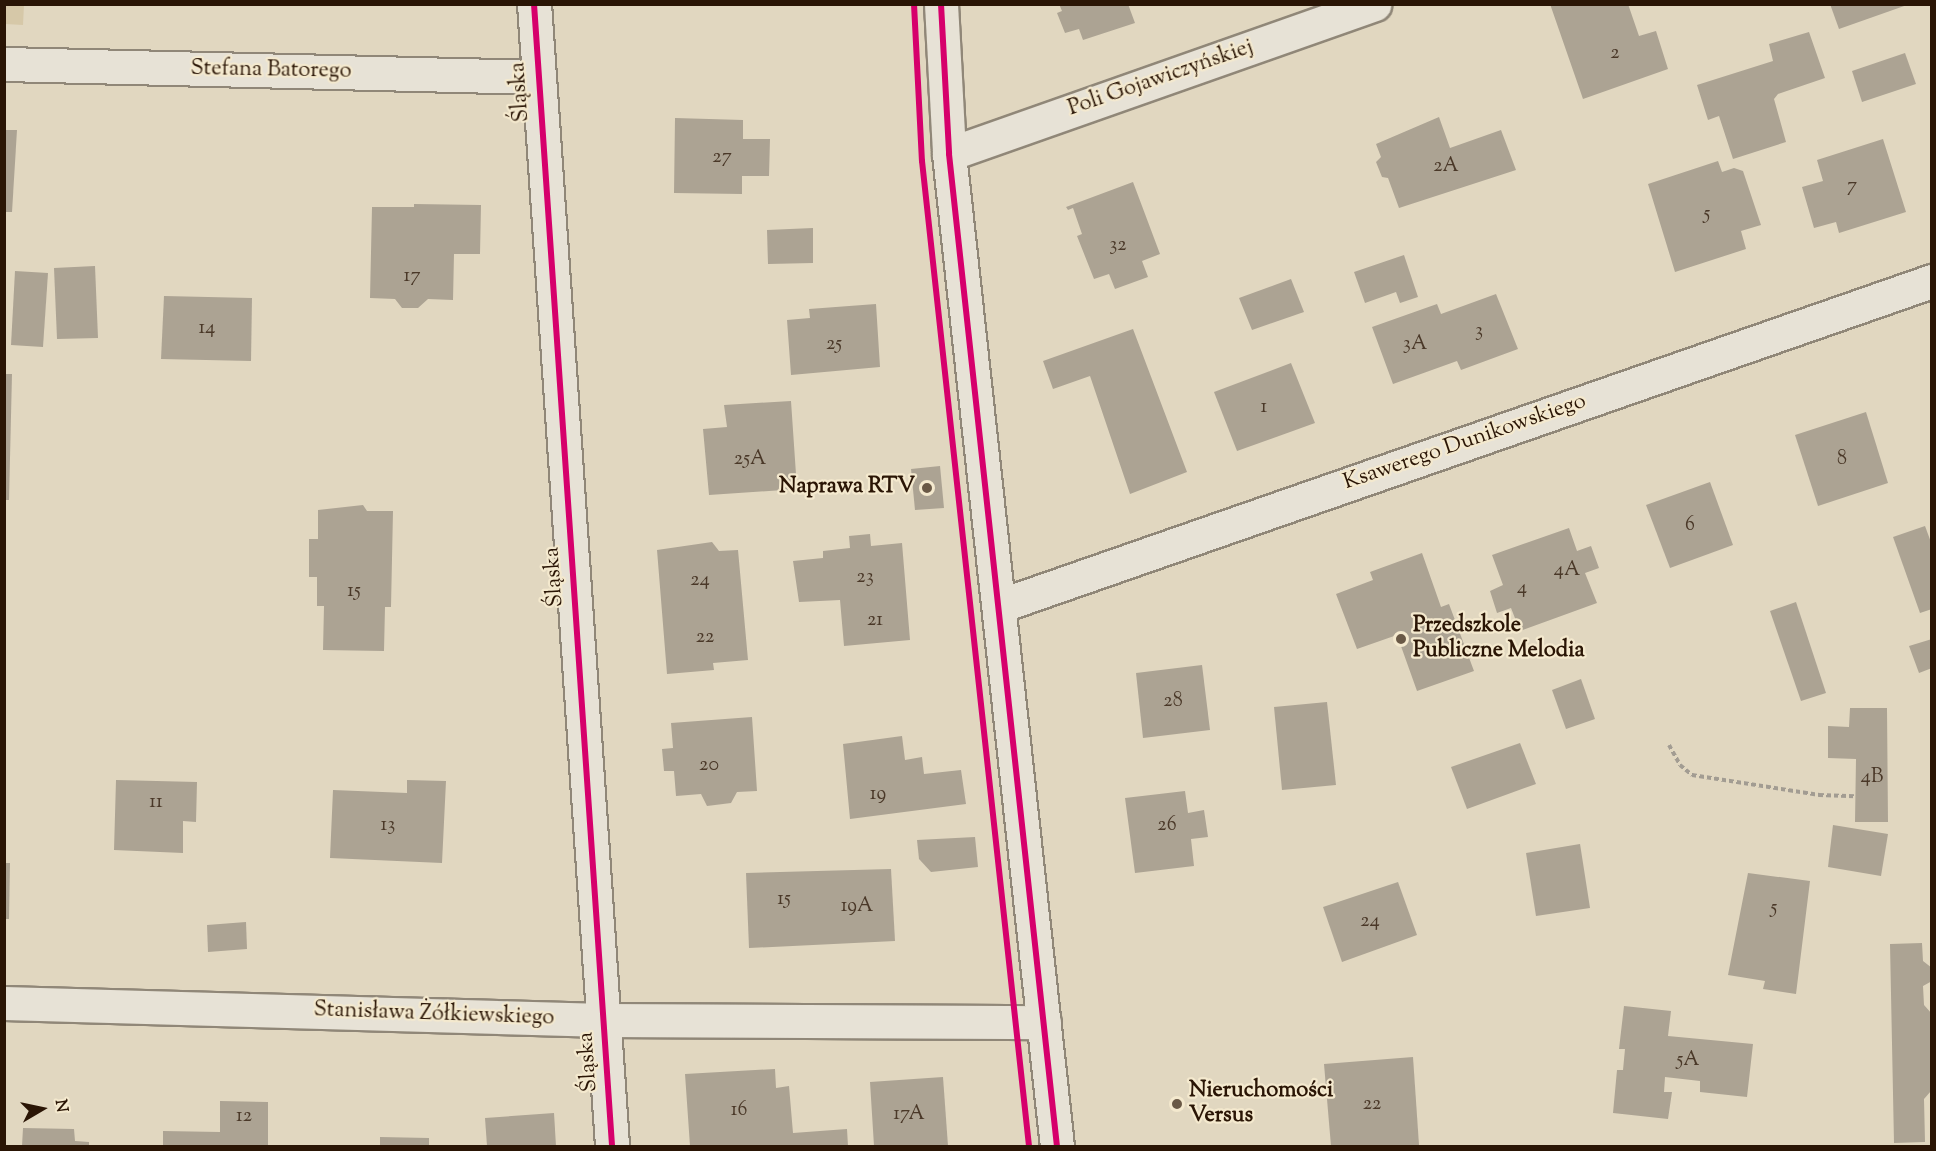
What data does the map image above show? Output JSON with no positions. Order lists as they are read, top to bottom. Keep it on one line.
{"streets":{"street":["Stefana Batorego","Poli Gojawiczyńskiej","Śląska","Ksawerego Dunikowskiego","Stanisława Żółkiewskiego"]},"crossings":[["Stefana Batorego","Śląska"],["Śląska","Stanisława Żółkiewskiego"]],"places":["Naprawa RTV","Przedszkole Publiczne Melodia","Nieruchomości Versus"],"house_numbers":["2","27","2A","7","5","32","17","14","3","25","3A","1","25A","8","6","4A","23","24","4","15","21","22","28","20","4B","19","11","13","26","15","19A","5","24","5A","22","16","17A","12"],"north":"right"}
